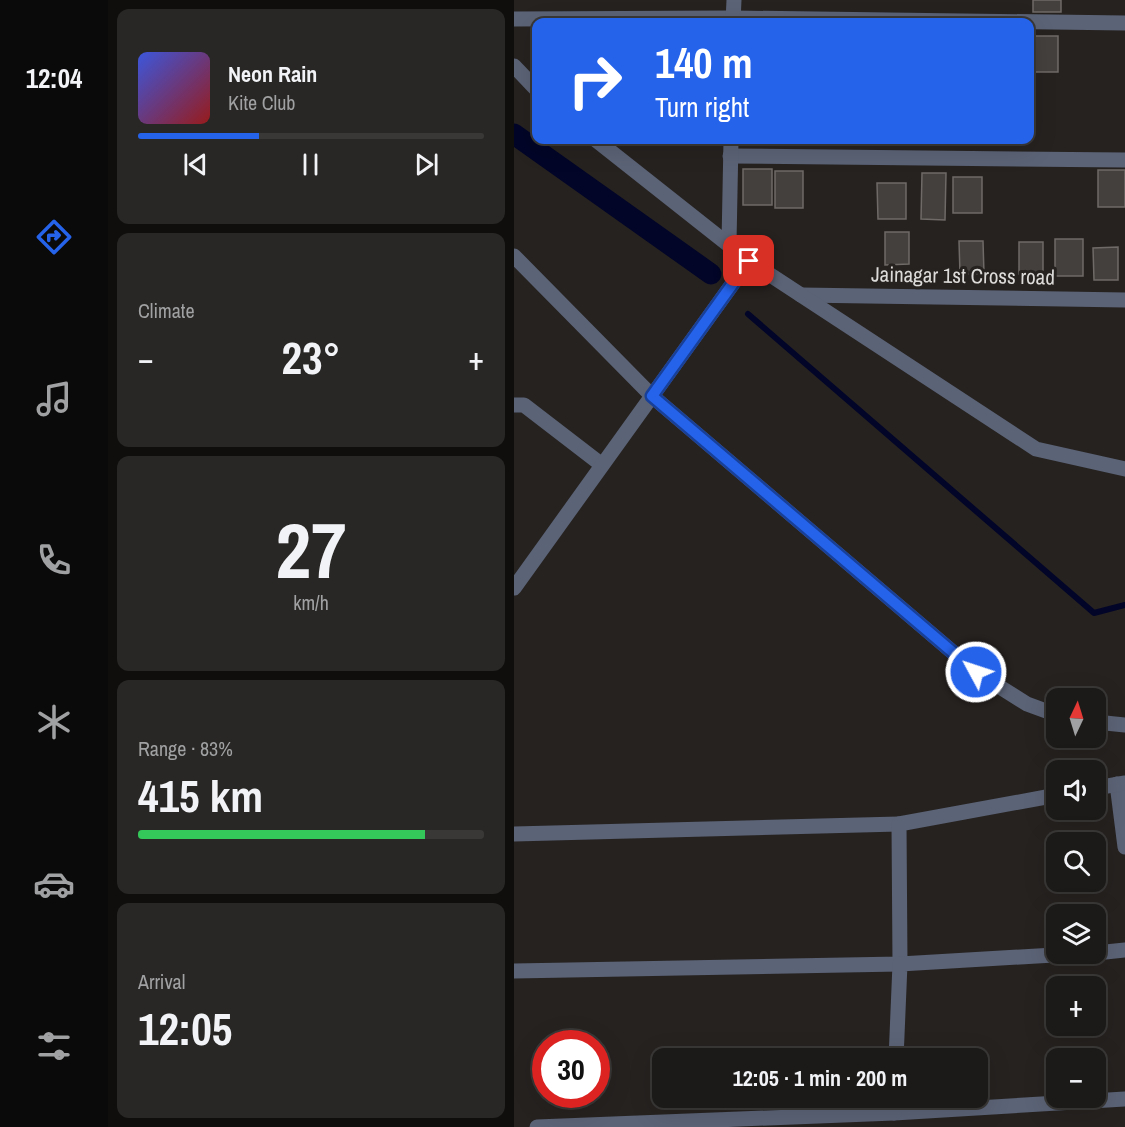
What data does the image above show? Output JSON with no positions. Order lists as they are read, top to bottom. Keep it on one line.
{"streets":{"street":["Jainagar 1st Cross road"]},"north":"top","page":{"tabs":"12:04","turn":["140 m","Turn right"],"song":["Neon Rain","Kite Club"],"tile":["Climate",["27","km/h"],["Range · 83%","415 km"],["Arrival","12:05"]],"heat":["−","23°","+"],"map_buttons":["+","−"],"limit":"30","trip":"12:05 · 1 min · 200 m"}}
